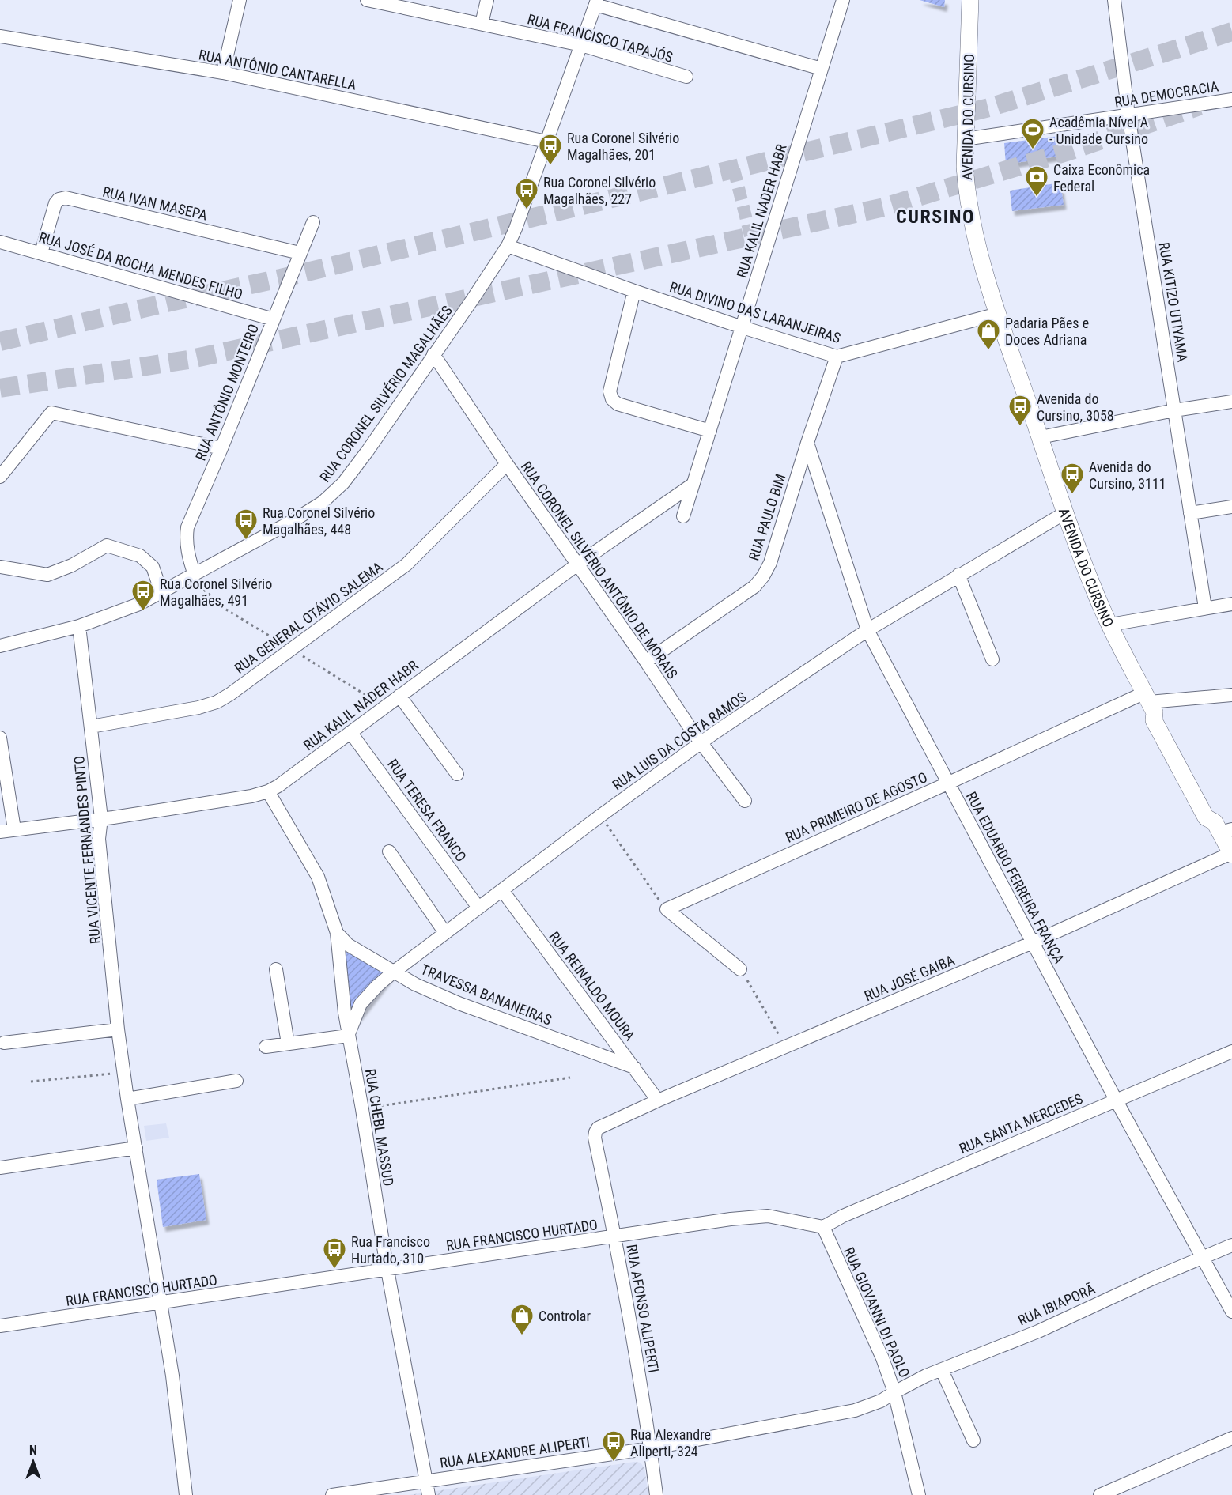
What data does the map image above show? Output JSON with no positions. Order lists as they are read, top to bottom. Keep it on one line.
{"streets":{"main road":["AVENIDA DO CURSINO"],"street":["RUA FRANCISCO TAPAJÓS","RUA ANTÔNIO CANTARELLA","RUA DEMOCRACIA","RUA IVAN MASEPA","RUA KALIL NADER HABR","RUA JOSÉ DA ROCHA MENDES FILHO","RUA KITIZO UTIYAMA","RUA DIVINO DAS LARANJEIRAS","RUA ANTÔNIO MONTEIRO","RUA CORONEL SILVÉRIO MAGALHÃES","RUA PAULO BIM","RUA CORONEL SILVÉRIO ANTÔNIO DE MORAIS","RUA GENERAL OTÁVIO SALEMA","RUA LUIS DA COSTA RAMOS","RUA PRIMEIRO DE AGOSTO","RUA TERESA FRANCO","RUA VICENTE FERNANDES PINTO","RUA EDUARDO FERREIRA FRANÇA","RUA JOSÉ GAIBA","RUA REINALDO MOURA","TRAVESSA BANANEIRAS","RUA SANTA MERCEDES","RUA CHEBL MASSUD","RUA FRANCISCO HURTADO","RUA IBIAPORÃ","RUA AFONSO ALIPERTI","RUA GIOVANNI DI PAOLO","RUA ALEXANDRE ALIPERTI"]},"crossings":[["RUA FRANCISCO TAPAJÓS","RUA CORONEL SILVÉRIO MAGALHÃES"],["RUA ANTÔNIO CANTARELLA","RUA CORONEL SILVÉRIO MAGALHÃES"],["RUA DEMOCRACIA","AVENIDA DO CURSINO"],["RUA DEMOCRACIA","RUA KITIZO UTIYAMA"],["AVENIDA DO CURSINO","RUA DIVINO DAS LARANJEIRAS"],["AVENIDA DO CURSINO","RUA LUIS DA COSTA RAMOS"],["AVENIDA DO CURSINO","RUA PRIMEIRO DE AGOSTO"],["AVENIDA DO CURSINO","RUA JOSÉ GAIBA"],["RUA IVAN MASEPA","RUA JOSÉ DA ROCHA MENDES FILHO"],["RUA IVAN MASEPA","RUA ANTÔNIO MONTEIRO"],["RUA KALIL NADER HABR","RUA DIVINO DAS LARANJEIRAS"],["RUA KALIL NADER HABR","RUA CORONEL SILVÉRIO ANTÔNIO DE MORAIS"],["RUA KALIL NADER HABR","RUA TERESA FRANCO"],["RUA KALIL NADER HABR","RUA VICENTE FERNANDES PINTO"],["RUA KALIL NADER HABR","RUA CHEBL MASSUD"],["RUA JOSÉ DA ROCHA MENDES FILHO","RUA ANTÔNIO MONTEIRO"],["RUA DIVINO DAS LARANJEIRAS","RUA CORONEL SILVÉRIO MAGALHÃES"],["RUA DIVINO DAS LARANJEIRAS","RUA PAULO BIM"],["RUA ANTÔNIO MONTEIRO","RUA CORONEL SILVÉRIO MAGALHÃES"],["RUA CORONEL SILVÉRIO MAGALHÃES","RUA CORONEL SILVÉRIO ANTÔNIO DE MORAIS"],["RUA CORONEL SILVÉRIO MAGALHÃES","RUA VICENTE FERNANDES PINTO"],["RUA PAULO BIM","RUA CORONEL SILVÉRIO ANTÔNIO DE MORAIS"],["RUA PAULO BIM","RUA EDUARDO FERREIRA FRANÇA"],["RUA CORONEL SILVÉRIO ANTÔNIO DE MORAIS","RUA GENERAL OTÁVIO SALEMA"],["RUA CORONEL SILVÉRIO ANTÔNIO DE MORAIS","RUA LUIS DA COSTA RAMOS"],["RUA GENERAL OTÁVIO SALEMA","RUA VICENTE FERNANDES PINTO"],["RUA LUIS DA COSTA RAMOS","RUA TERESA FRANCO"],["RUA LUIS DA COSTA RAMOS","RUA EDUARDO FERREIRA FRANÇA"],["RUA LUIS DA COSTA RAMOS","RUA REINALDO MOURA"],["RUA LUIS DA COSTA RAMOS","TRAVESSA BANANEIRAS"],["RUA LUIS DA COSTA RAMOS","RUA CHEBL MASSUD"],["RUA PRIMEIRO DE AGOSTO","RUA EDUARDO FERREIRA FRANÇA"],["RUA VICENTE FERNANDES PINTO","RUA FRANCISCO HURTADO"],["RUA EDUARDO FERREIRA FRANÇA","RUA JOSÉ GAIBA"],["RUA EDUARDO FERREIRA FRANÇA","RUA SANTA MERCEDES"],["RUA EDUARDO FERREIRA FRANÇA","RUA IBIAPORÃ"],["RUA JOSÉ GAIBA","RUA REINALDO MOURA"],["RUA JOSÉ GAIBA","RUA AFONSO ALIPERTI"],["RUA REINALDO MOURA","TRAVESSA BANANEIRAS"],["TRAVESSA BANANEIRAS","RUA CHEBL MASSUD"],["RUA SANTA MERCEDES","RUA FRANCISCO HURTADO"],["RUA SANTA MERCEDES","RUA GIOVANNI DI PAOLO"],["RUA CHEBL MASSUD","RUA FRANCISCO HURTADO"],["RUA CHEBL MASSUD","RUA ALEXANDRE ALIPERTI"],["RUA FRANCISCO HURTADO","RUA AFONSO ALIPERTI"],["RUA FRANCISCO HURTADO","RUA GIOVANNI DI PAOLO"],["RUA IBIAPORÃ","RUA GIOVANNI DI PAOLO"],["RUA IBIAPORÃ","RUA ALEXANDRE ALIPERTI"],["RUA AFONSO ALIPERTI","RUA ALEXANDRE ALIPERTI"],["RUA GIOVANNI DI PAOLO","RUA ALEXANDRE ALIPERTI"]],"districts":["CURSINO"],"places":{"sports":["Acadêmia Nível A - Unidade Cursino"],"bus stop":["Rua Coronel Silvério Magalhães, 201","Rua Coronel Silvério Magalhães, 227","Avenida do Cursino, 3058","Avenida do Cursino, 3111","Rua Coronel Silvério Magalhães, 448","Rua Coronel Silvério Magalhães, 491","Rua Francisco Hurtado, 310","Rua Alexandre Aliperti, 324"],"bank":["Caixa Econômica Federal"],"shop":["Padaria Pães e Doces Adriana","Controlar"]},"north":"top"}
